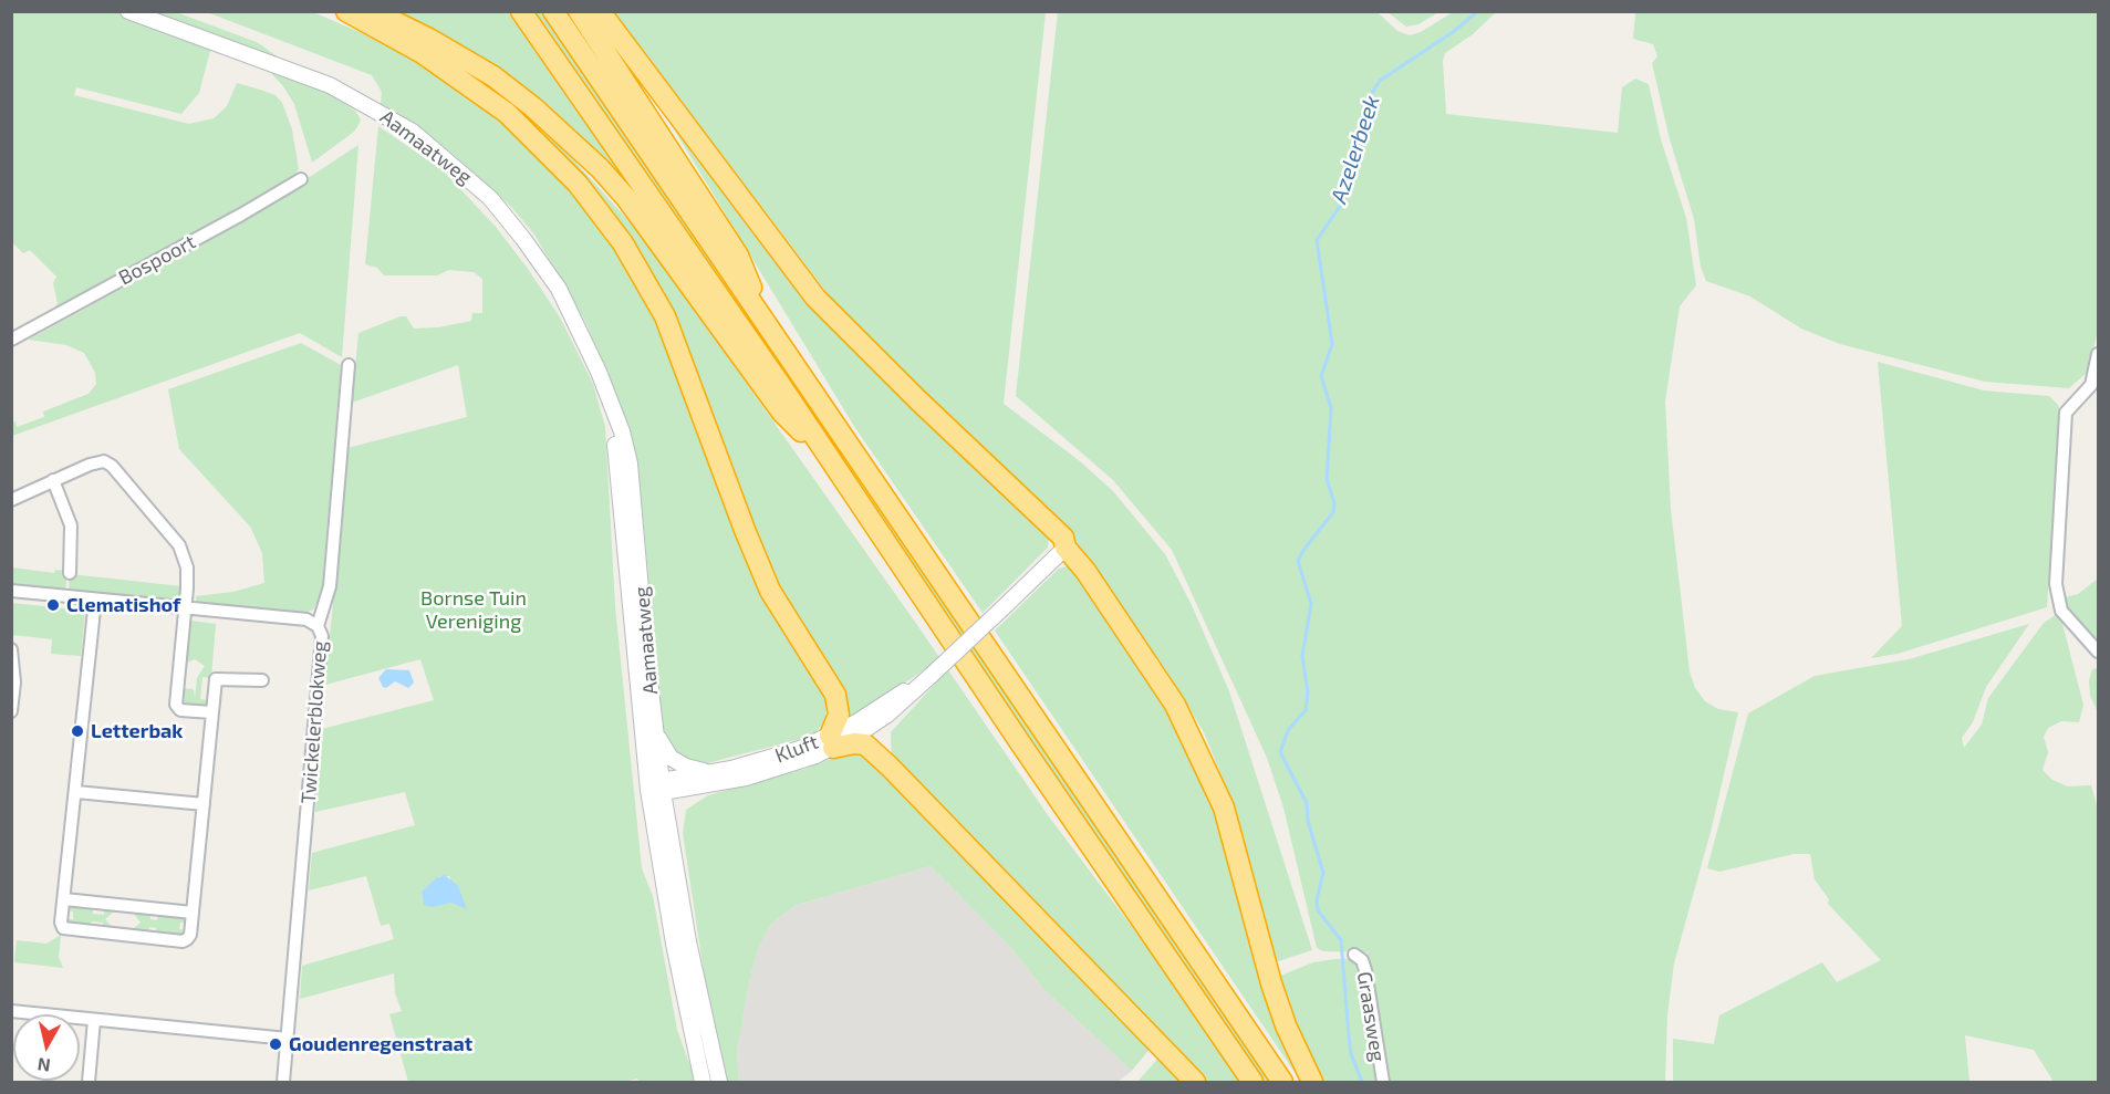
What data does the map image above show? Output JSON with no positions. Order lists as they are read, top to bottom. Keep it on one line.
{"streets":{"main road":["Aamaatweg","Kluft"],"street":["Bospoort","Twickelerblokweg","Graasweg"]},"crossings":[["Aamaatweg","Kluft"]],"water":["Azelerbeek"],"parks":["Bornse Tuin Vereniging"],"places":["Clematishof","Letterbak","Goudenregenstraat"],"north":"bottom"}
